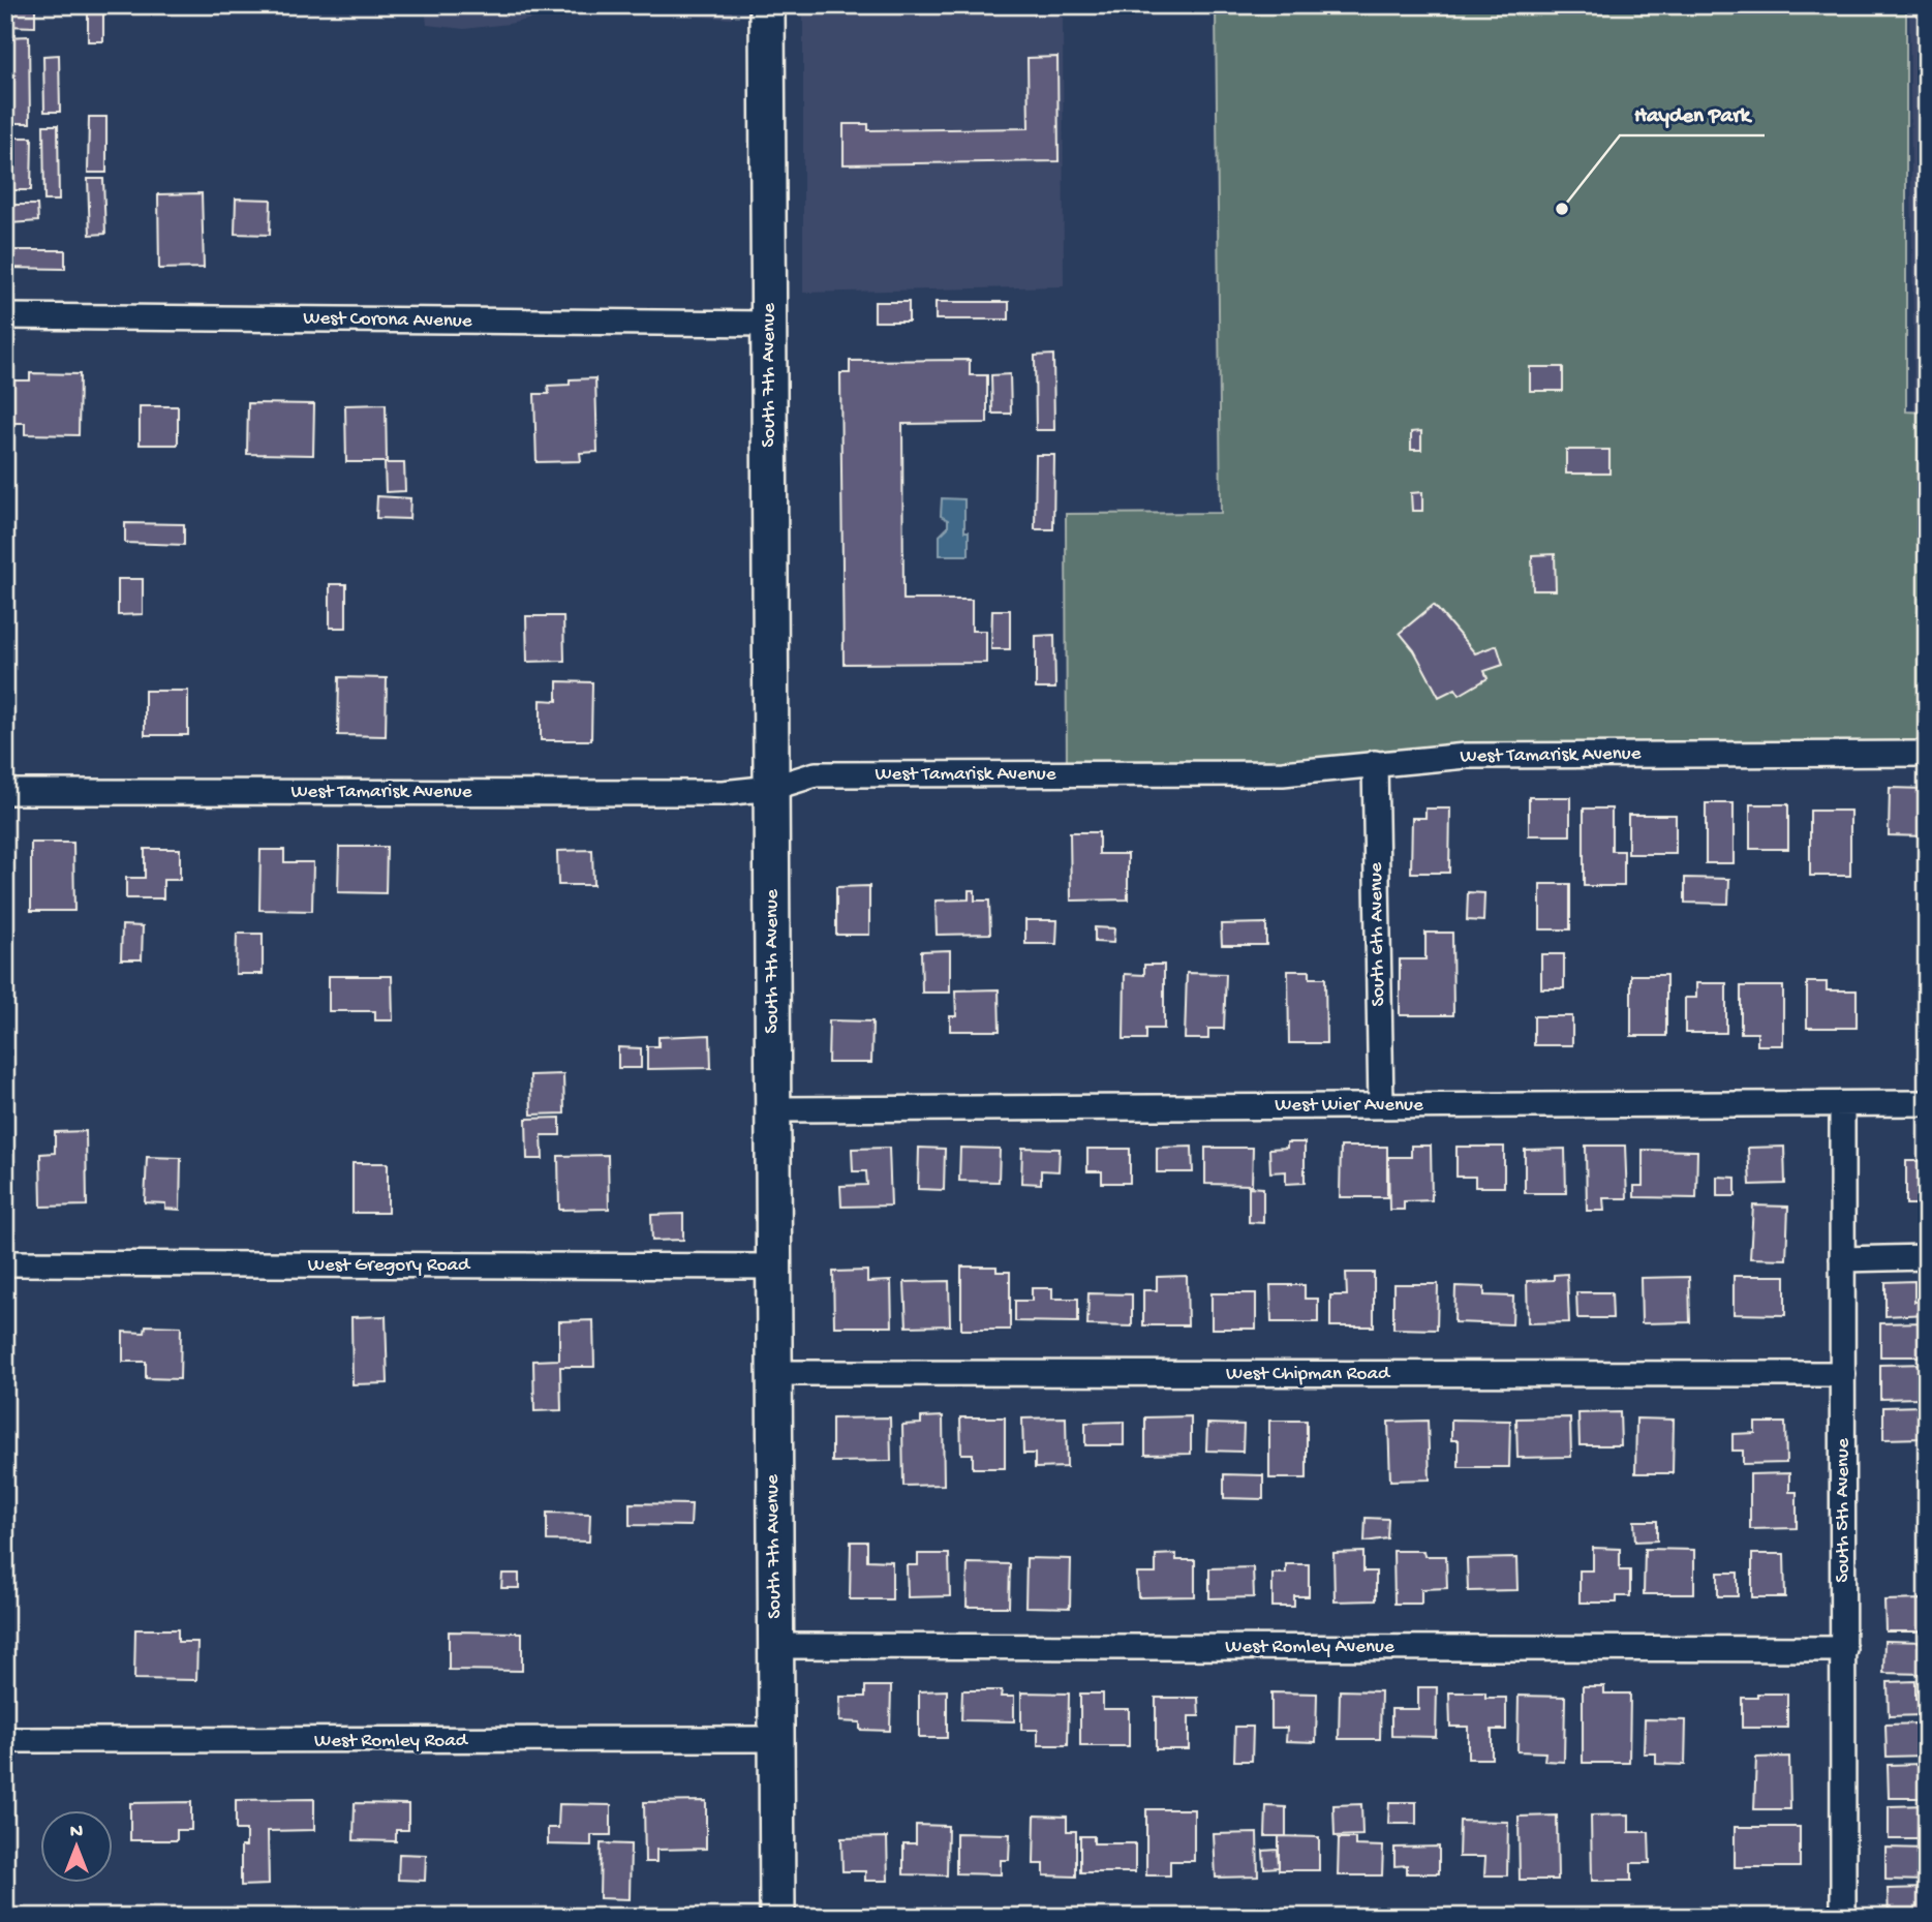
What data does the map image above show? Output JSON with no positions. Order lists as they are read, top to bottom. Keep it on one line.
{"streets":{"main road":["South 7th Avenue"],"street":["West Corona Avenue","West Tamarisk Avenue","South 6th Avenue","West Wier Avenue","West Gregory Road","West Chipman Road","South 5th Avenue","West Romley Avenue","West Romley Road"]},"crossings":[["West Corona Avenue","South 7th Avenue"],["South 7th Avenue","West Tamarisk Avenue"],["South 7th Avenue","West Wier Avenue"],["South 7th Avenue","West Gregory Road"],["South 7th Avenue","West Chipman Road"],["South 7th Avenue","West Romley Avenue"],["South 7th Avenue","West Romley Road"],["West Tamarisk Avenue","South 6th Avenue"],["South 6th Avenue","West Wier Avenue"],["West Wier Avenue","South 5th Avenue"],["West Chipman Road","South 5th Avenue"],["South 5th Avenue","West Romley Avenue"]],"places":["Hayden Park"],"north":"top"}
